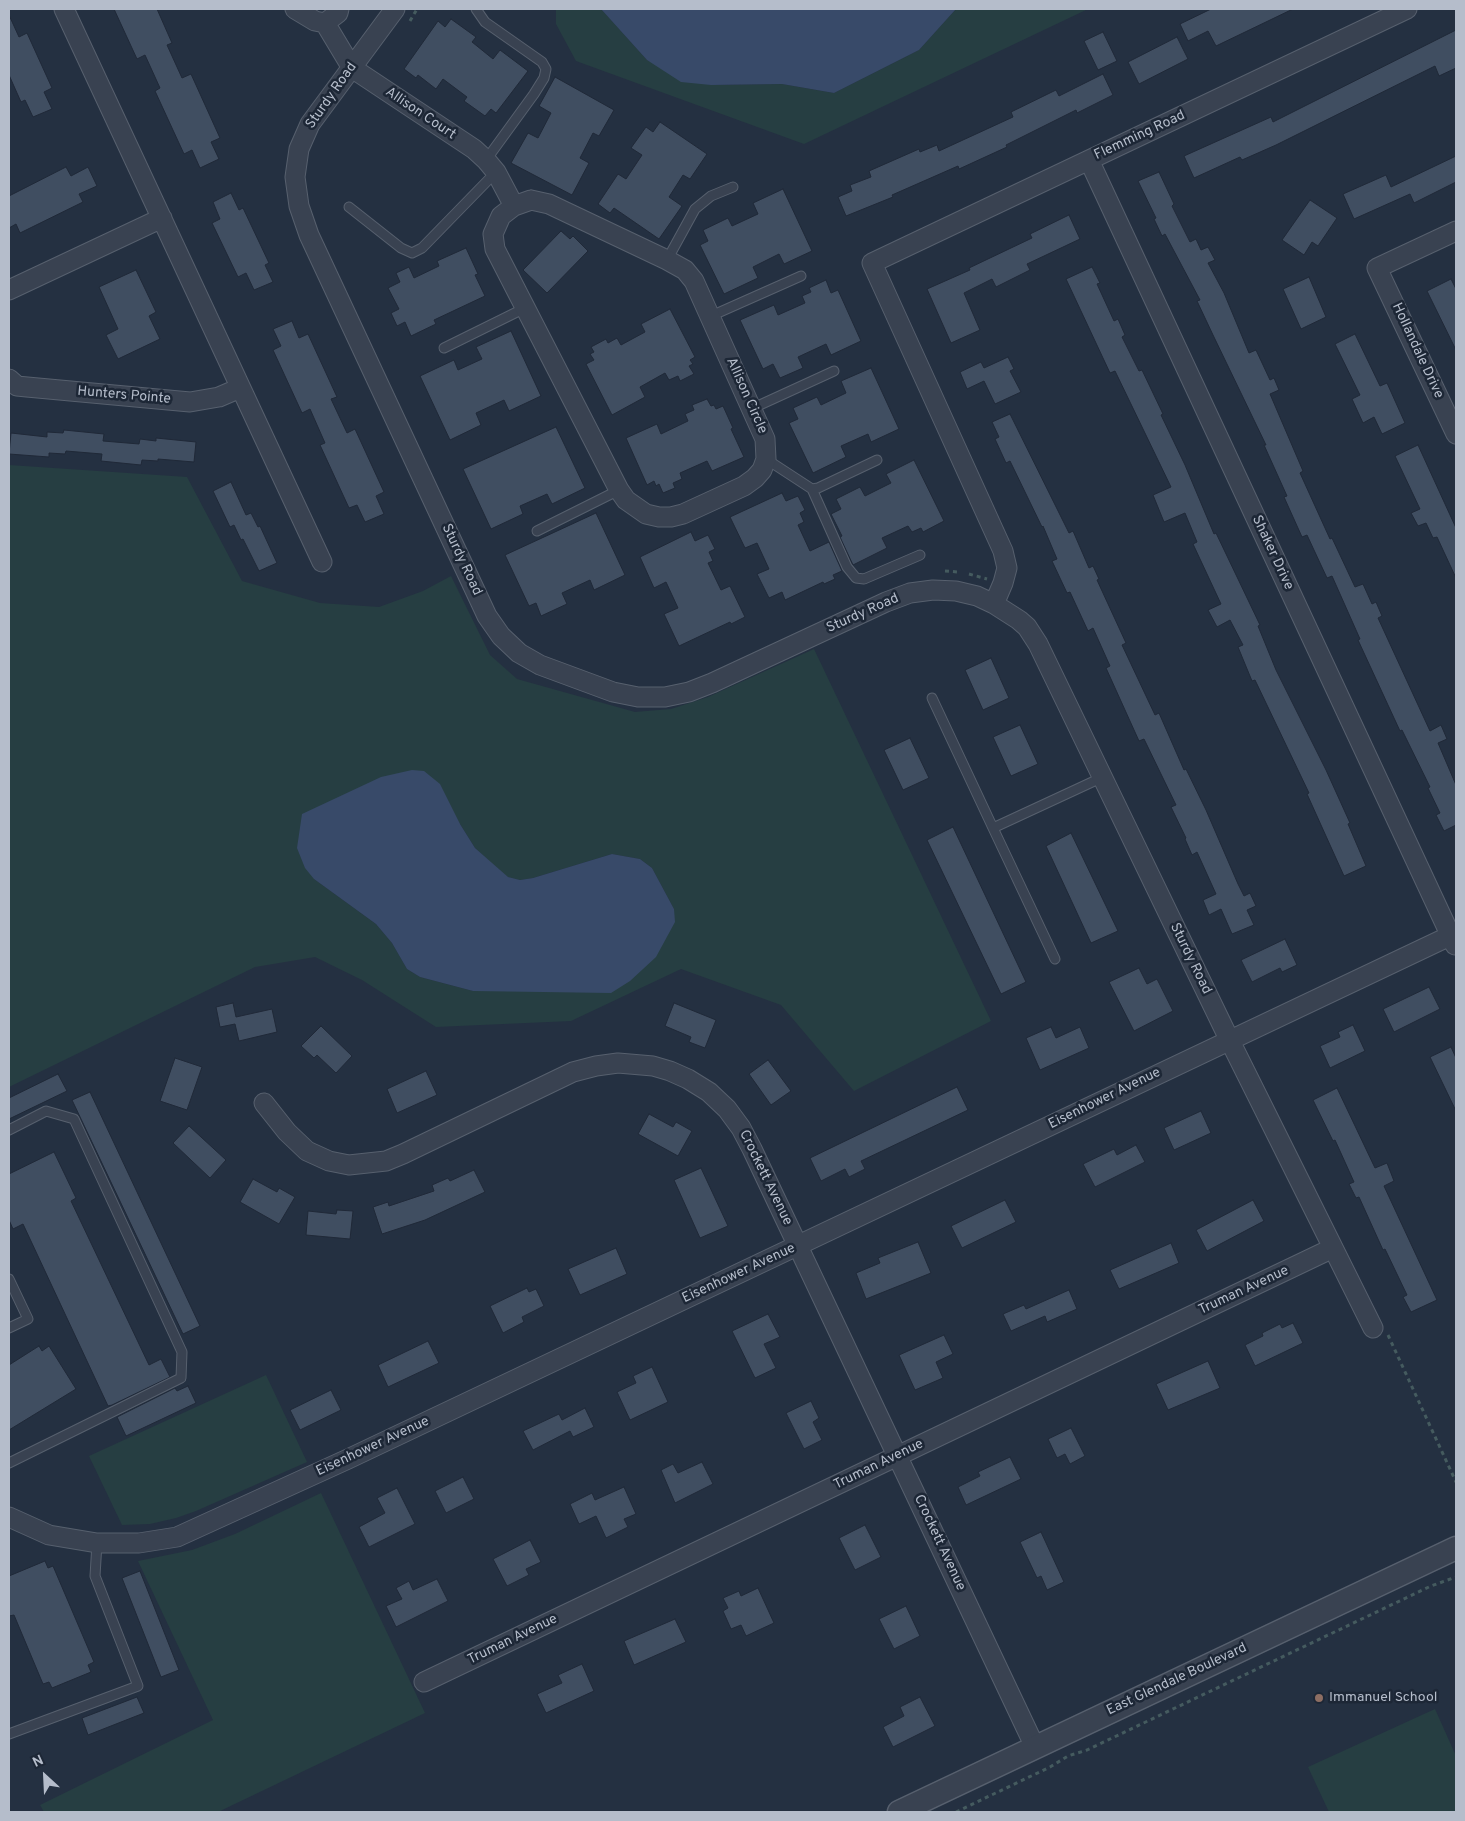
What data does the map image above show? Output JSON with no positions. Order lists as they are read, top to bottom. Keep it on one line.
{"streets":{"street":["Sturdy Road","Allison Court","Flemming Road","Hollandale Drive","Hunters Pointe","Allison Circle","Shaker Drive","Eisenhower Avenue","Crockett Avenue","Truman Avenue","East Glendale Boulevard"]},"crossings":[["Sturdy Road","Allison Court"],["Sturdy Road","Eisenhower Avenue"],["Sturdy Road","Truman Avenue"],["Allison Court","Allison Circle"],["Flemming Road","Shaker Drive"],["Shaker Drive","Eisenhower Avenue"],["Eisenhower Avenue","Crockett Avenue"],["Crockett Avenue","Truman Avenue"],["Crockett Avenue","East Glendale Boulevard"]],"places":["Immanuel School"],"north":"top left"}
